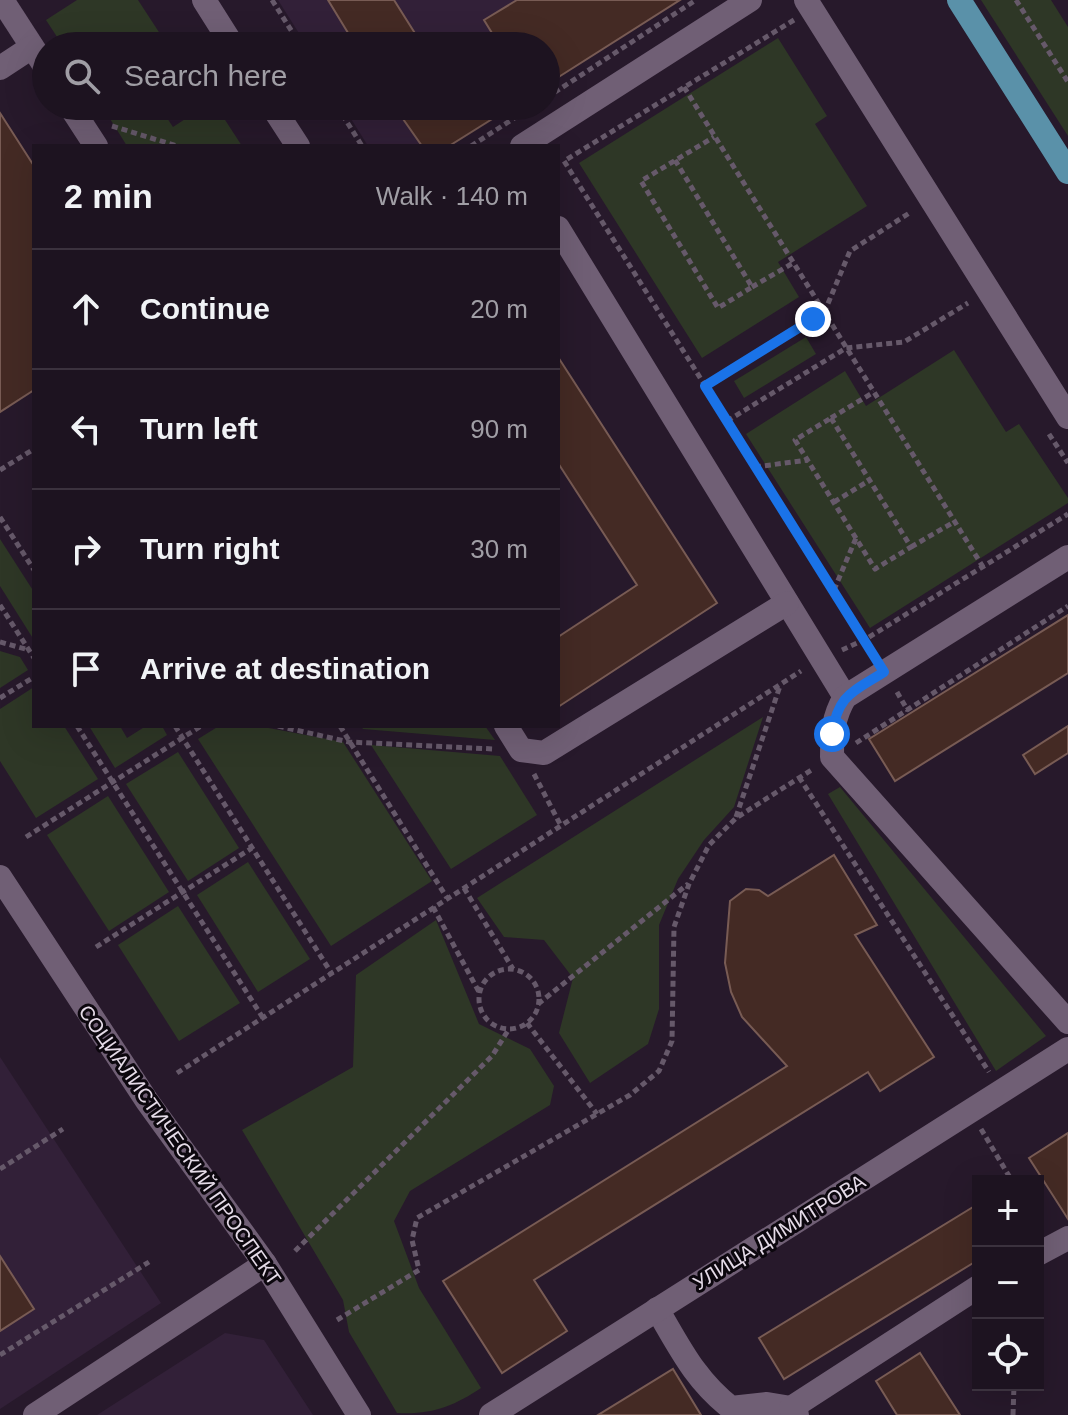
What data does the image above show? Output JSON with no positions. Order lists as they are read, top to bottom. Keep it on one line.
{"streets":{"street":["СОЦИАЛИСТИЧЕСКИЙ ПРОСПЕКТ","УЛИЦА ДИМИТРОВА"]},"page":{"search":"Search here","heading":["2 min","Walk · 140 m"],"list":[["Continue","20 m"],["Turn left","90 m"],["Turn right","30 m"],"Arrive at destination"],"map_buttons":["+","−"]}}
